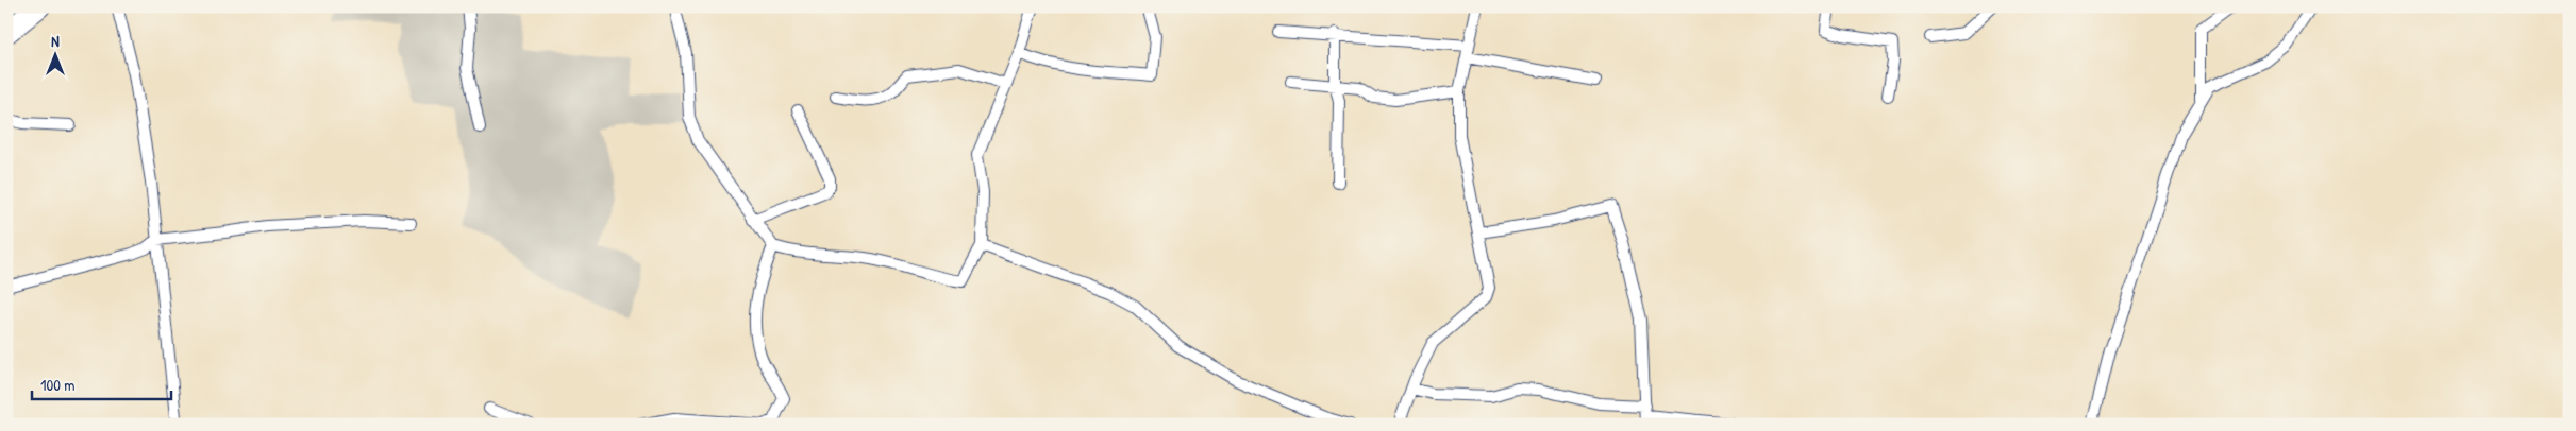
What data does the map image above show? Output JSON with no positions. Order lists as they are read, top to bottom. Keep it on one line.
{"scale_bar":"100 m","north":"top"}
